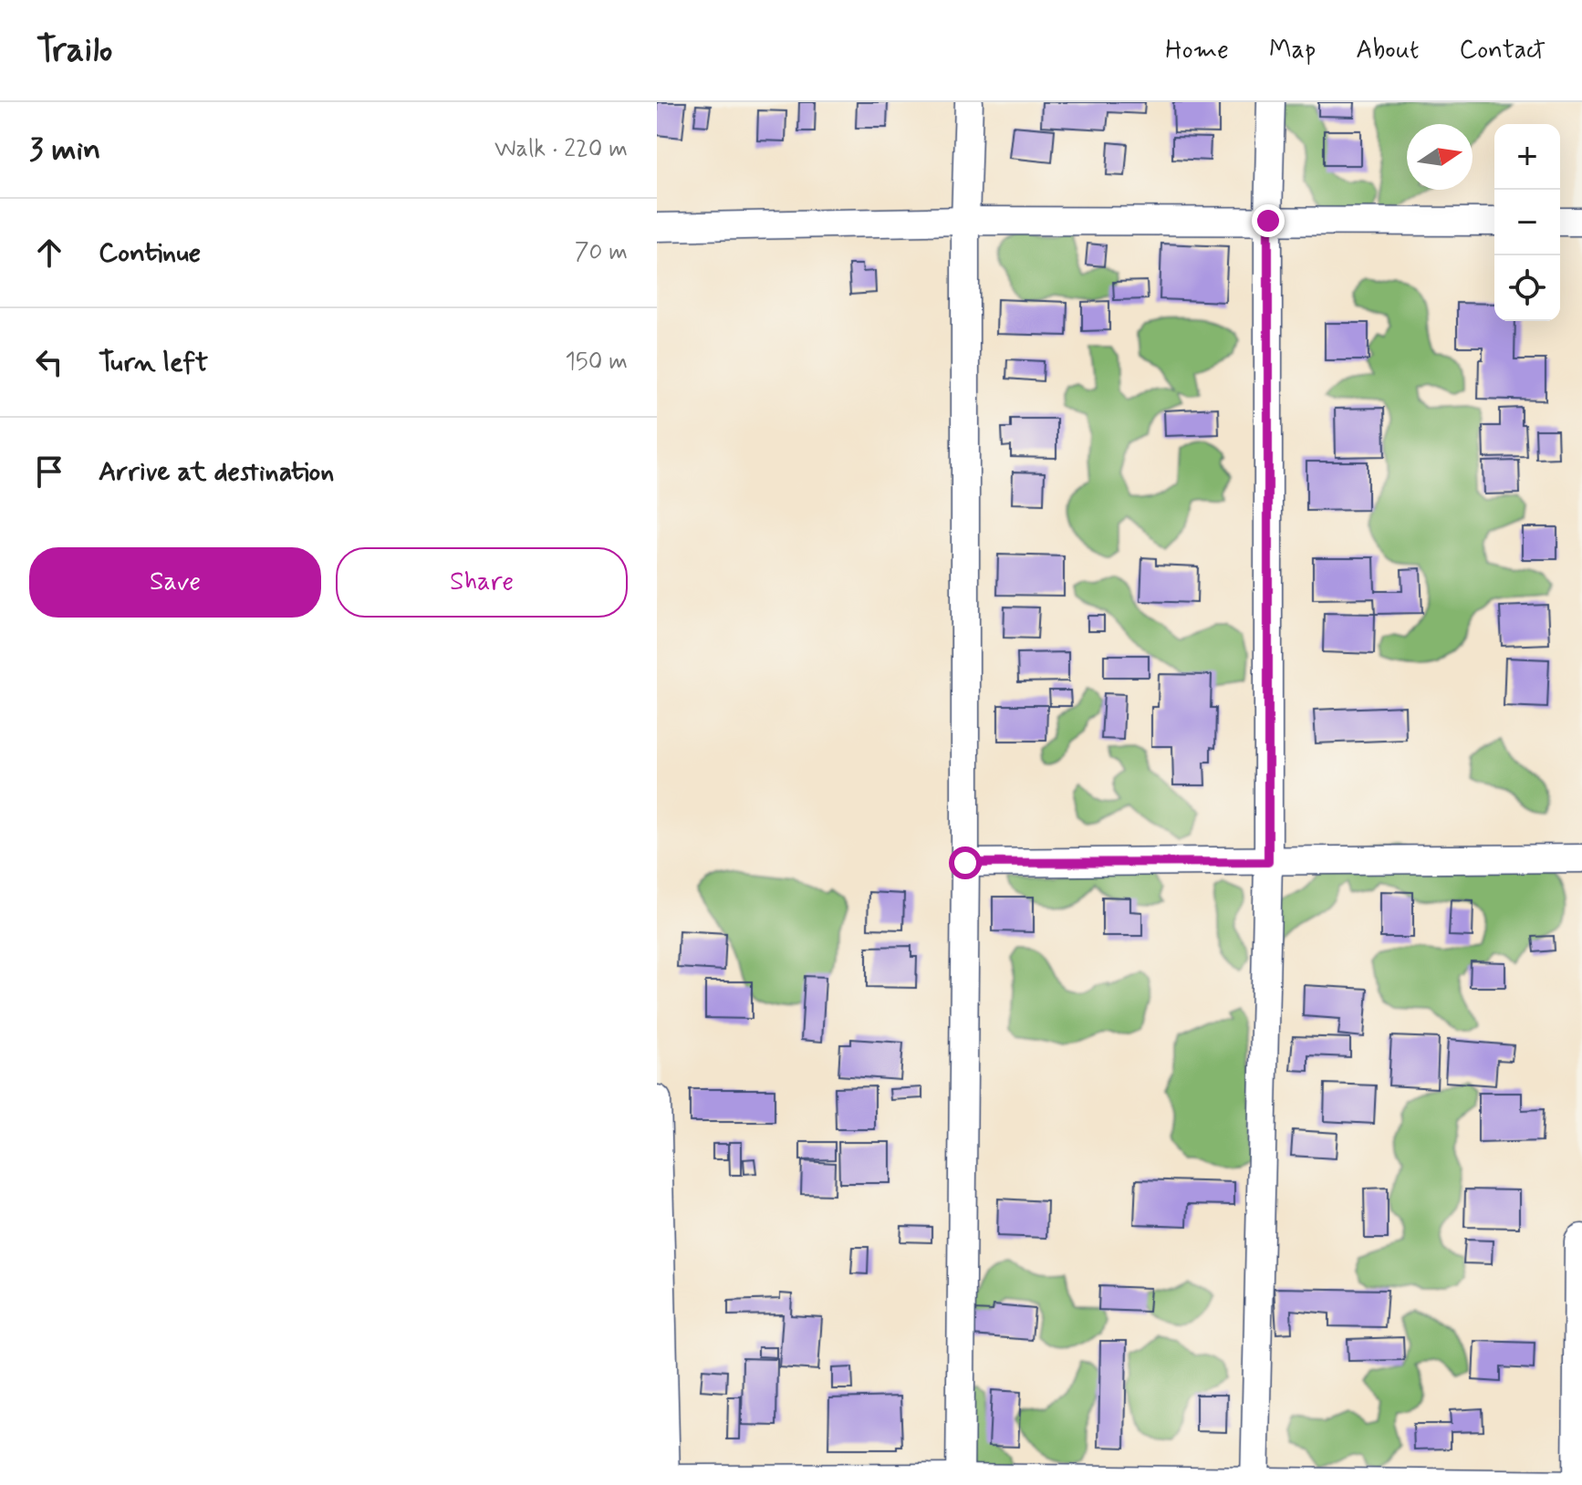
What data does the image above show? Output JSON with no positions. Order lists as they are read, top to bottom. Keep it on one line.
{"north":"right","page":{"header":"Trailo","nav":["Home","Map","About","Contact"],"heading":["3 min","Walk · 220 m"],"map_buttons":["+","−"],"list":[["Continue","70 m"],["Turn left","150 m"],"Arrive at destination"],"buttons":["Save","Share"]}}
